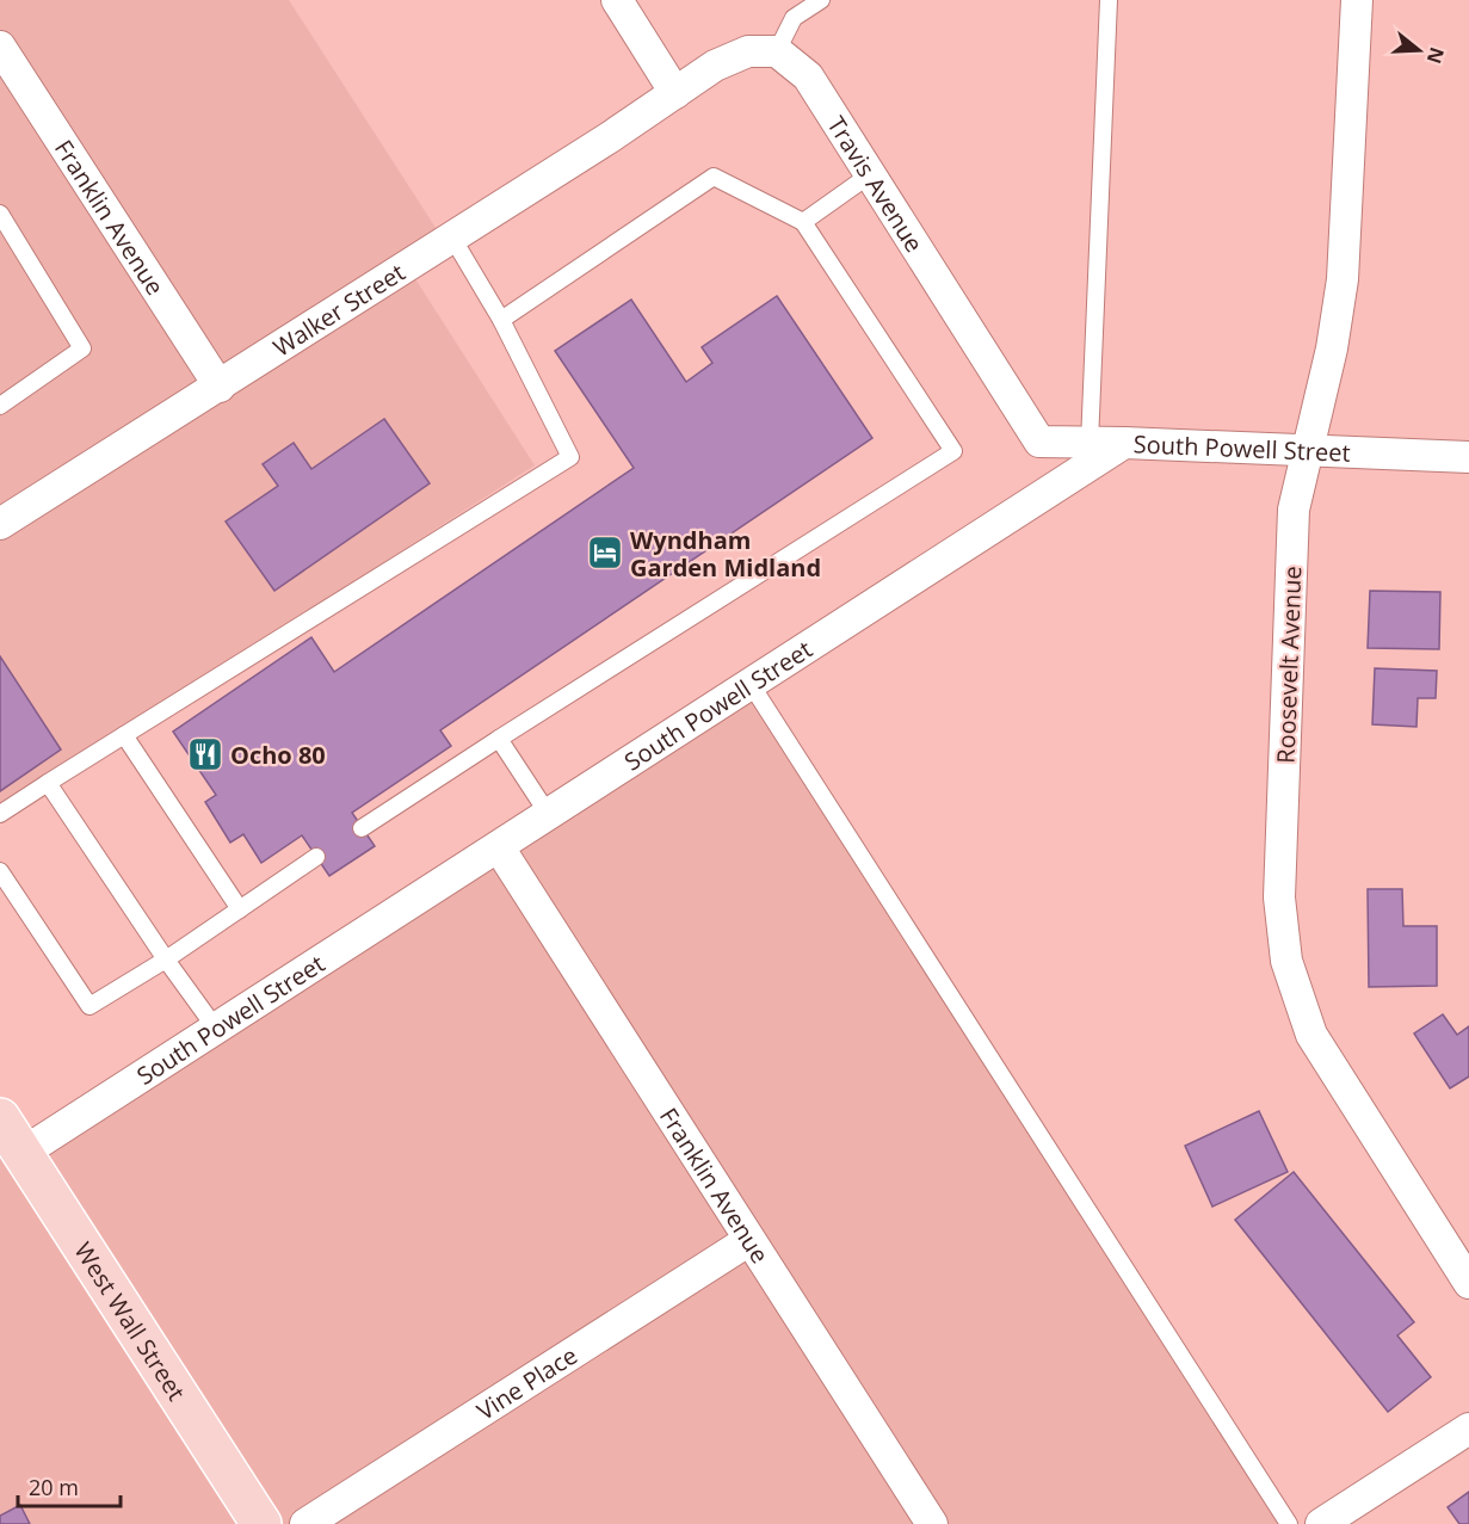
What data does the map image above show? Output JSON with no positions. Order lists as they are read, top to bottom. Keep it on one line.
{"streets":{"main road":["West Wall Street"],"street":["Travis Avenue","Franklin Avenue","Walker Street","South Powell Street","Roosevelt Avenue","Vine Place"]},"crossings":[["Travis Avenue","South Powell Street"],["Franklin Avenue","Walker Street"],["Franklin Avenue","South Powell Street"],["Franklin Avenue","Vine Place"],["South Powell Street","Roosevelt Avenue"],["South Powell Street","West Wall Street"]],"places":{"hotel":["Wyndham Garden Midland"],"restaurant":["Ocho 80"]},"scale_bar":"20 m","north":"right"}
